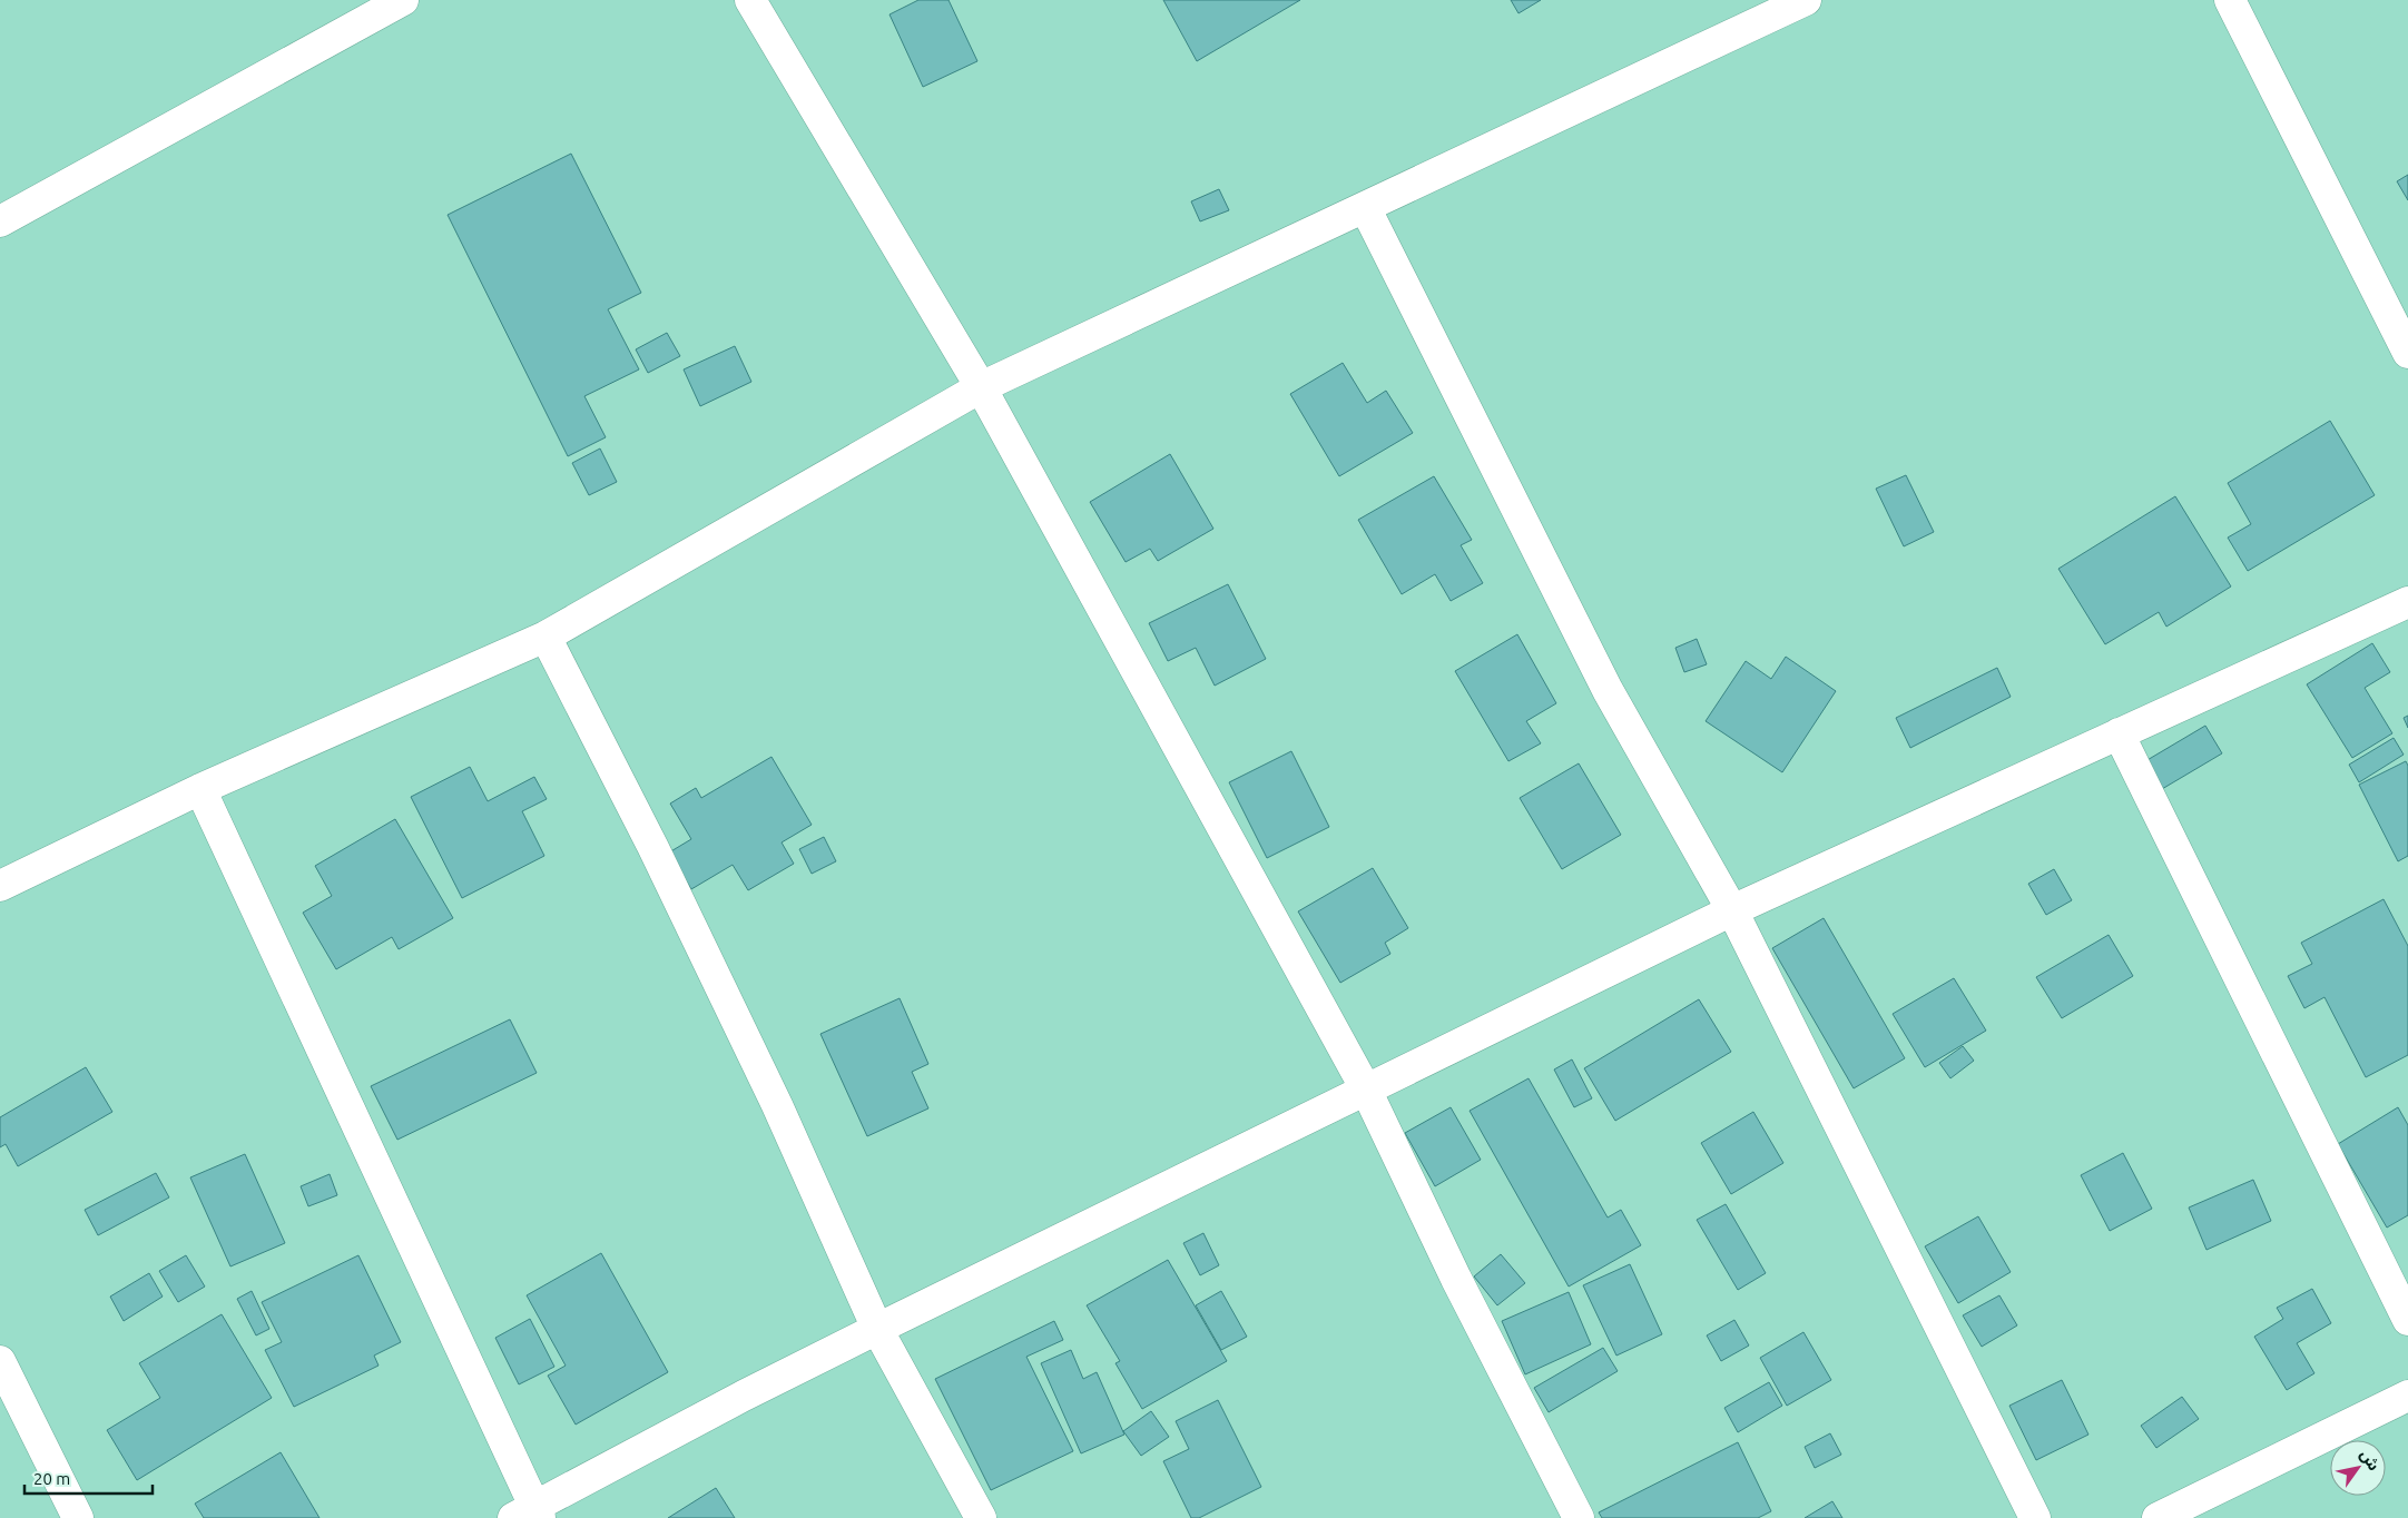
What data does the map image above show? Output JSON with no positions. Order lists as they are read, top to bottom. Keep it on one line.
{"scale_bar":"20 m","north":"top right"}
